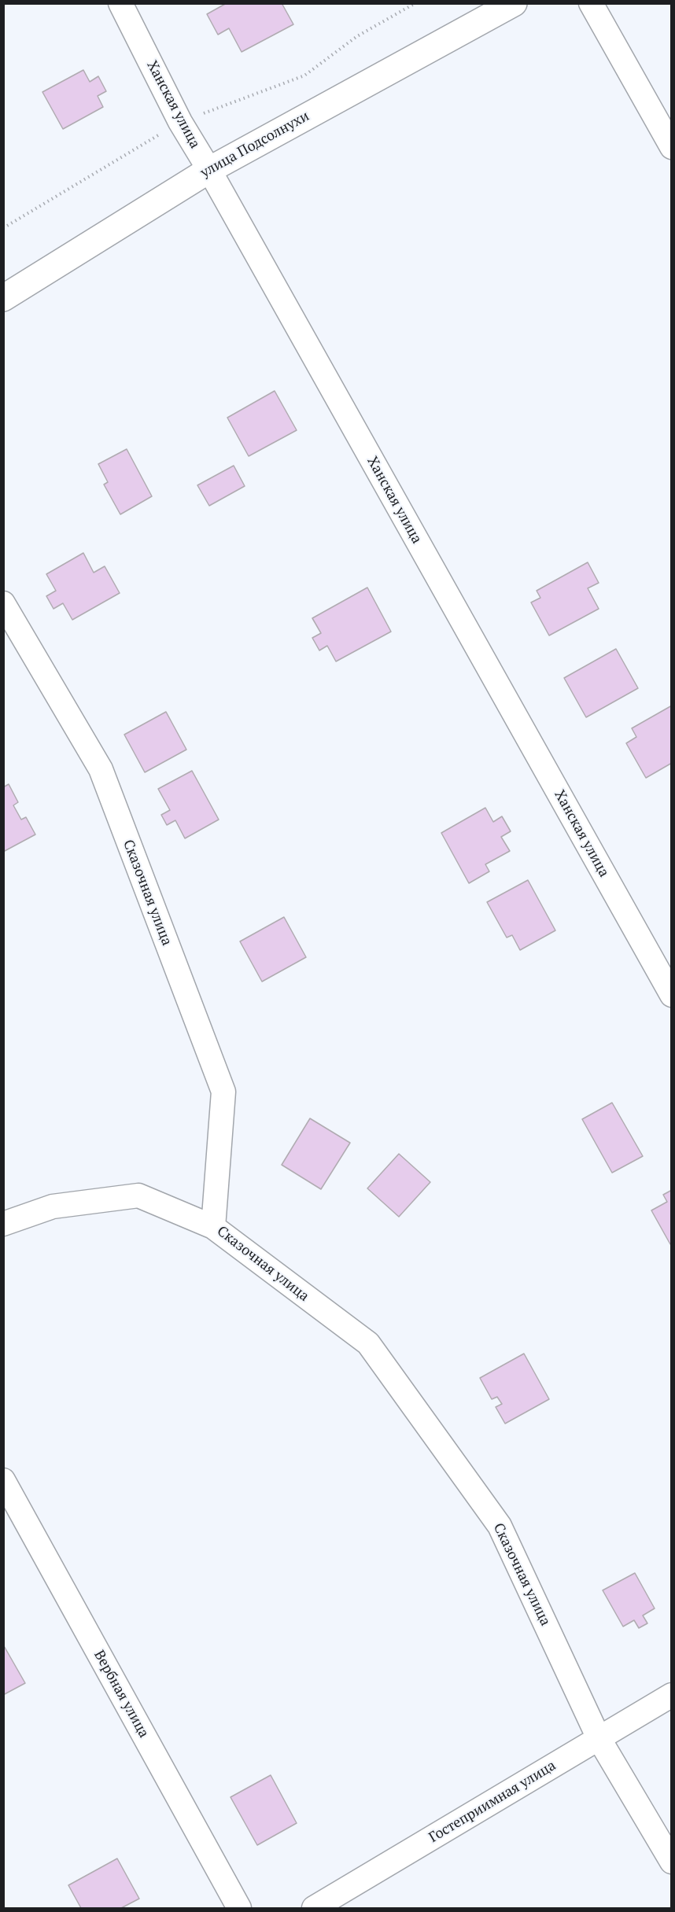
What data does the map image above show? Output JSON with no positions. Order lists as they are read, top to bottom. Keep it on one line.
{"streets":{"street":["Ханская улица","улица Подсолнухи","Сказочная улица","Вербная улица","Гостеприимная улица"]},"crossings":[["Ханская улица","улица Подсолнухи"],["Сказочная улица","Гостеприимная улица"]]}
